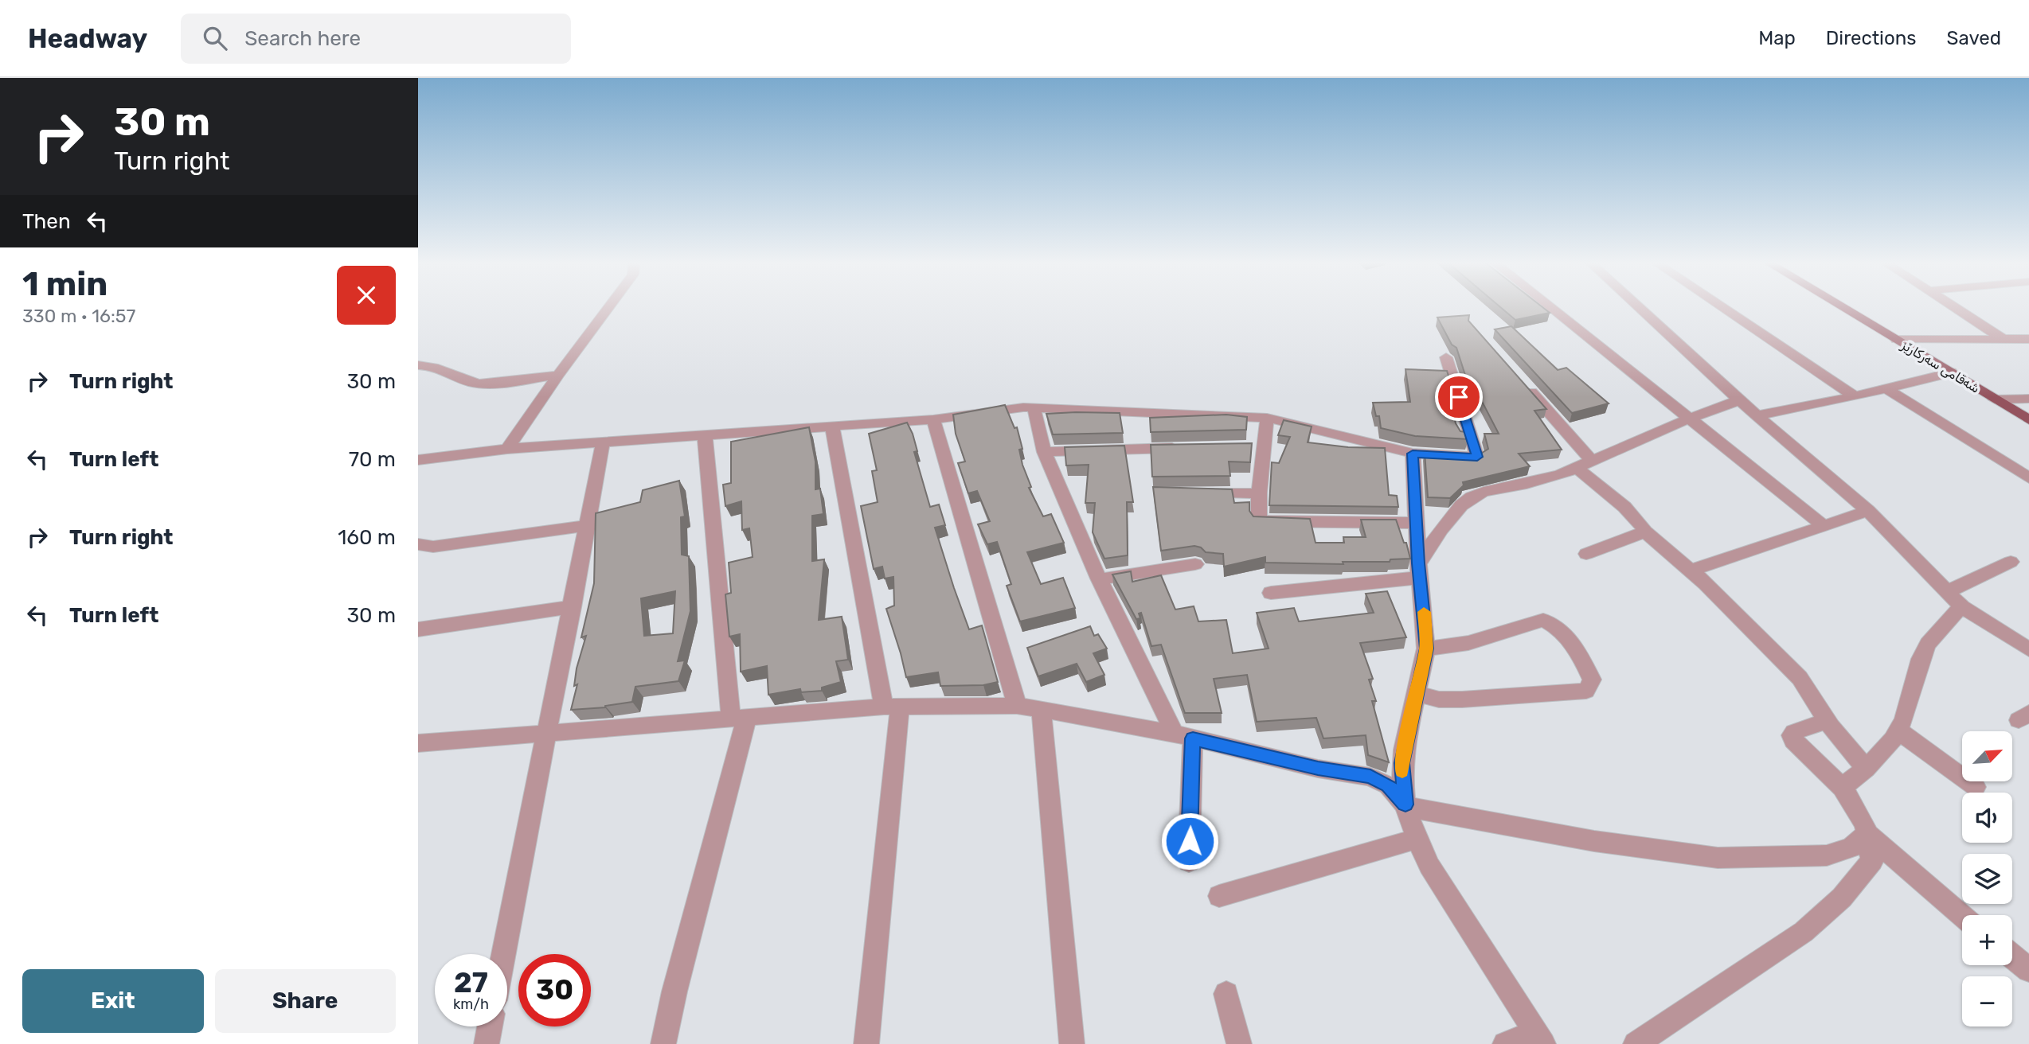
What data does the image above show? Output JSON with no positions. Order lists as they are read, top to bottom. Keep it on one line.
{"streets":{"main road":["شەقامی سەرکارێز"]},"north":"top right","page":{"header":"Headway","search":"Search here","nav":["Map","Directions","Saved"],"turn":["30 m","Turn right"],"then":"Then","heading":["1 min","330 m · 16:57"],"list":[{"name":"Turn right","value":"30 m"},{"name":"Turn left","value":"70 m"},{"name":"Turn right","value":"160 m"},{"name":"Turn left","value":"30 m"}],"map_buttons":["+","−"],"speed":"27 km/h","limit":"30","buttons":["Exit","Share"]}}
